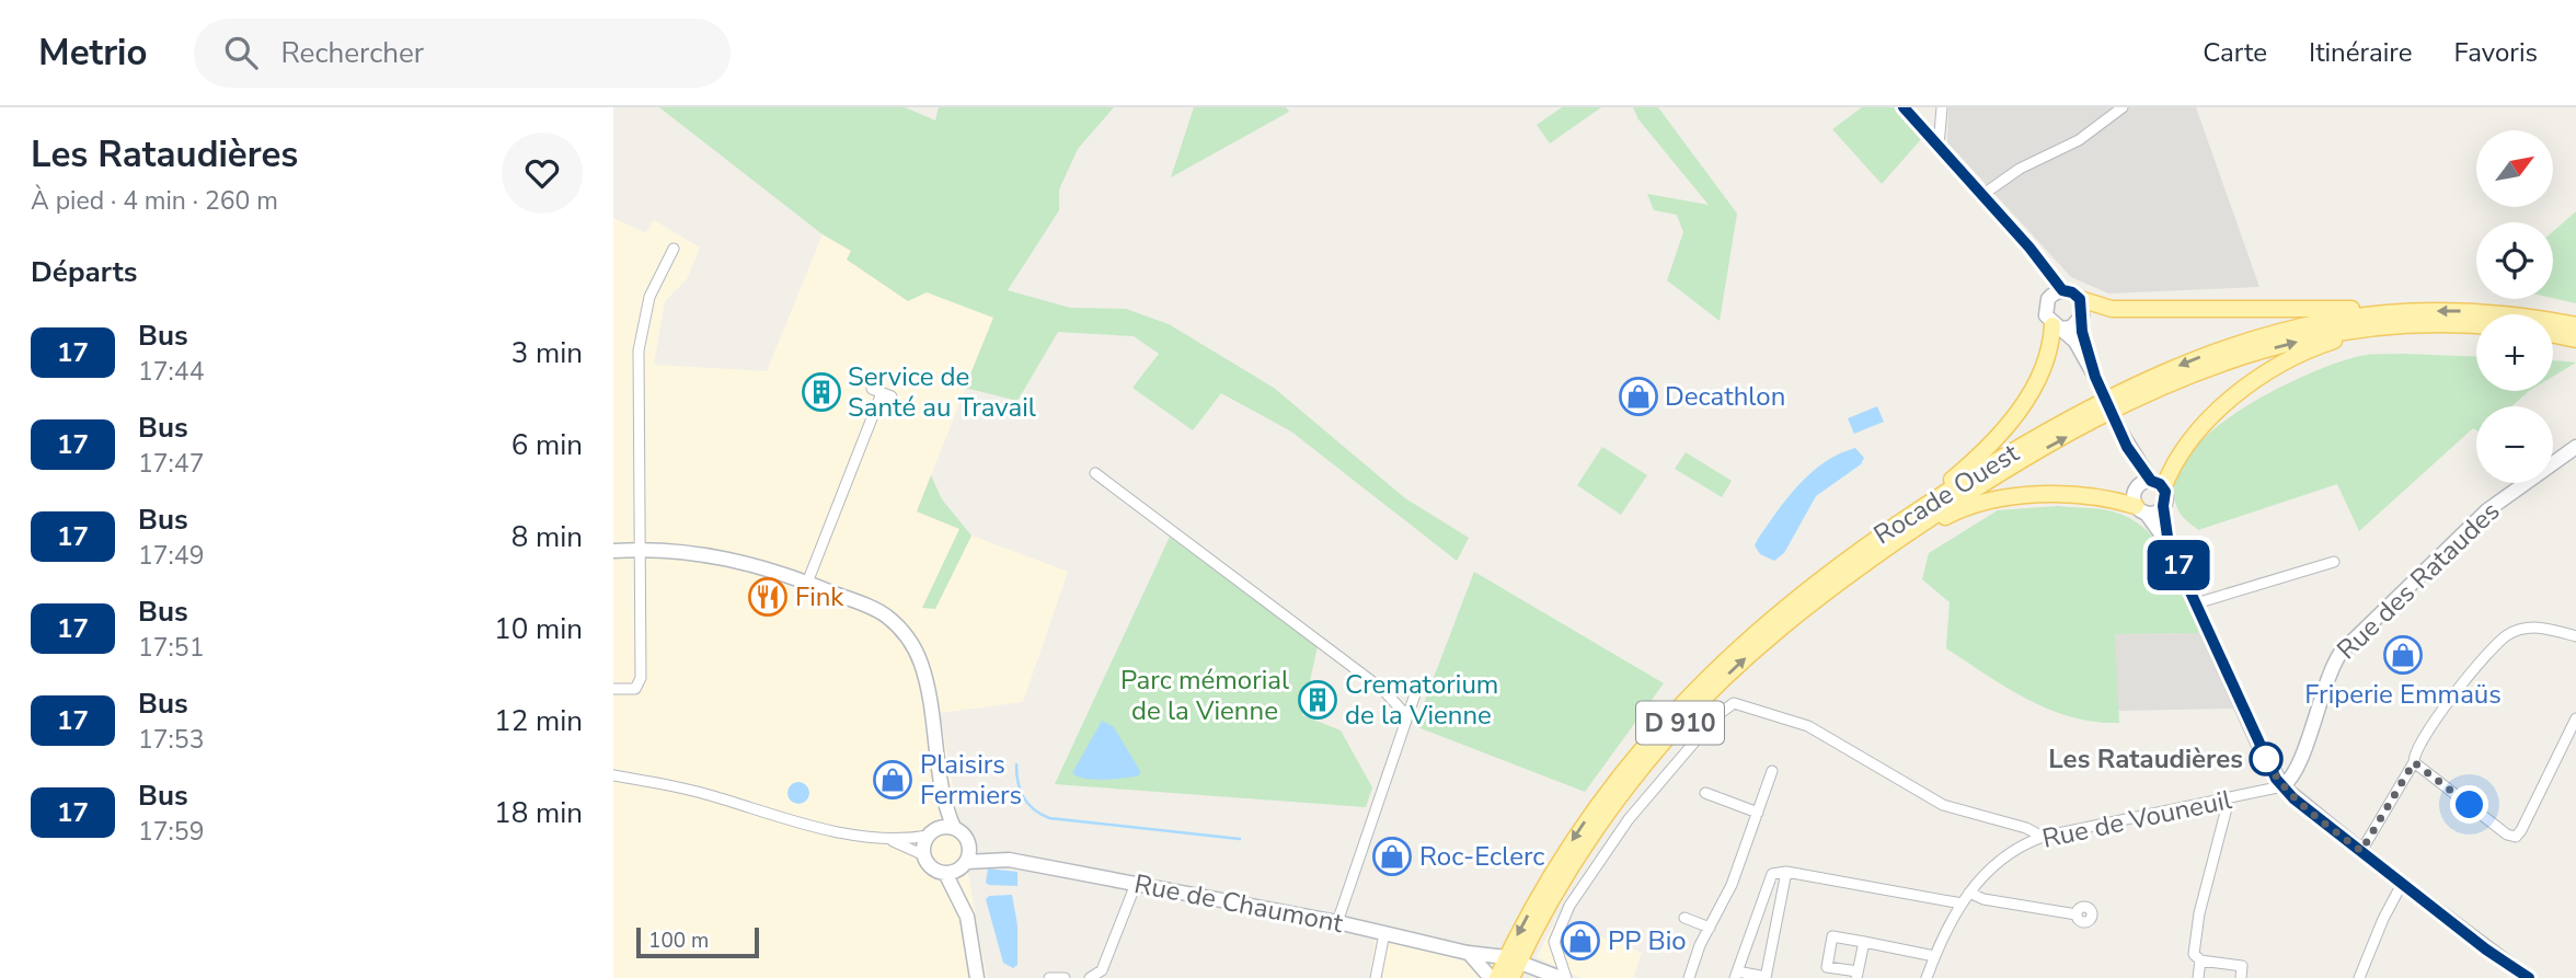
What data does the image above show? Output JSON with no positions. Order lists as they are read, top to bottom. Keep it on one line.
{"streets":{"main road":["Rocade Ouest","D 910"],"street":["Rue des Rataudes","Rue de Vouneuil","Rue de Chaumont"]},"crossings":[["Rocade Ouest","Rue de Chaumont"],["Rue des Rataudes","Rue de Vouneuil"]],"parks":["Parc mémorial de la Vienne"],"places":{"building":["Service de Santé au Travail","Crematorium de la Vienne"],"shop":["Decathlon","Friperie Emmaüs","Plaisirs Fermiers","Roc-Eclerc","PP Bio"],"restaurant":["Fink"],"other":["Les Rataudières"]},"lines":["bus line 17"],"scale_bar":"100 m","north":"top right","page":{"header":"Metrio","search":"Rechercher","nav":["Carte","Itinéraire","Favoris"],"heading":[["Les Rataudières","À pied · 4 min · 260 m"],"Départs"],"on_map":"17","map_buttons":["+","−"],"list":[{"mark":"17","name":"Bus","note":"17:44","value":"3 min"},{"mark":"17","name":"Bus","note":"17:47","value":"6 min"},{"mark":"17","name":"Bus","note":"17:49","value":"8 min"},{"mark":"17","name":"Bus","note":"17:51","value":"10 min"},{"mark":"17","name":"Bus","note":"17:53","value":"12 min"},{"mark":"17","name":"Bus","note":"17:59","value":"18 min"}],"scale":"100 m"}}
